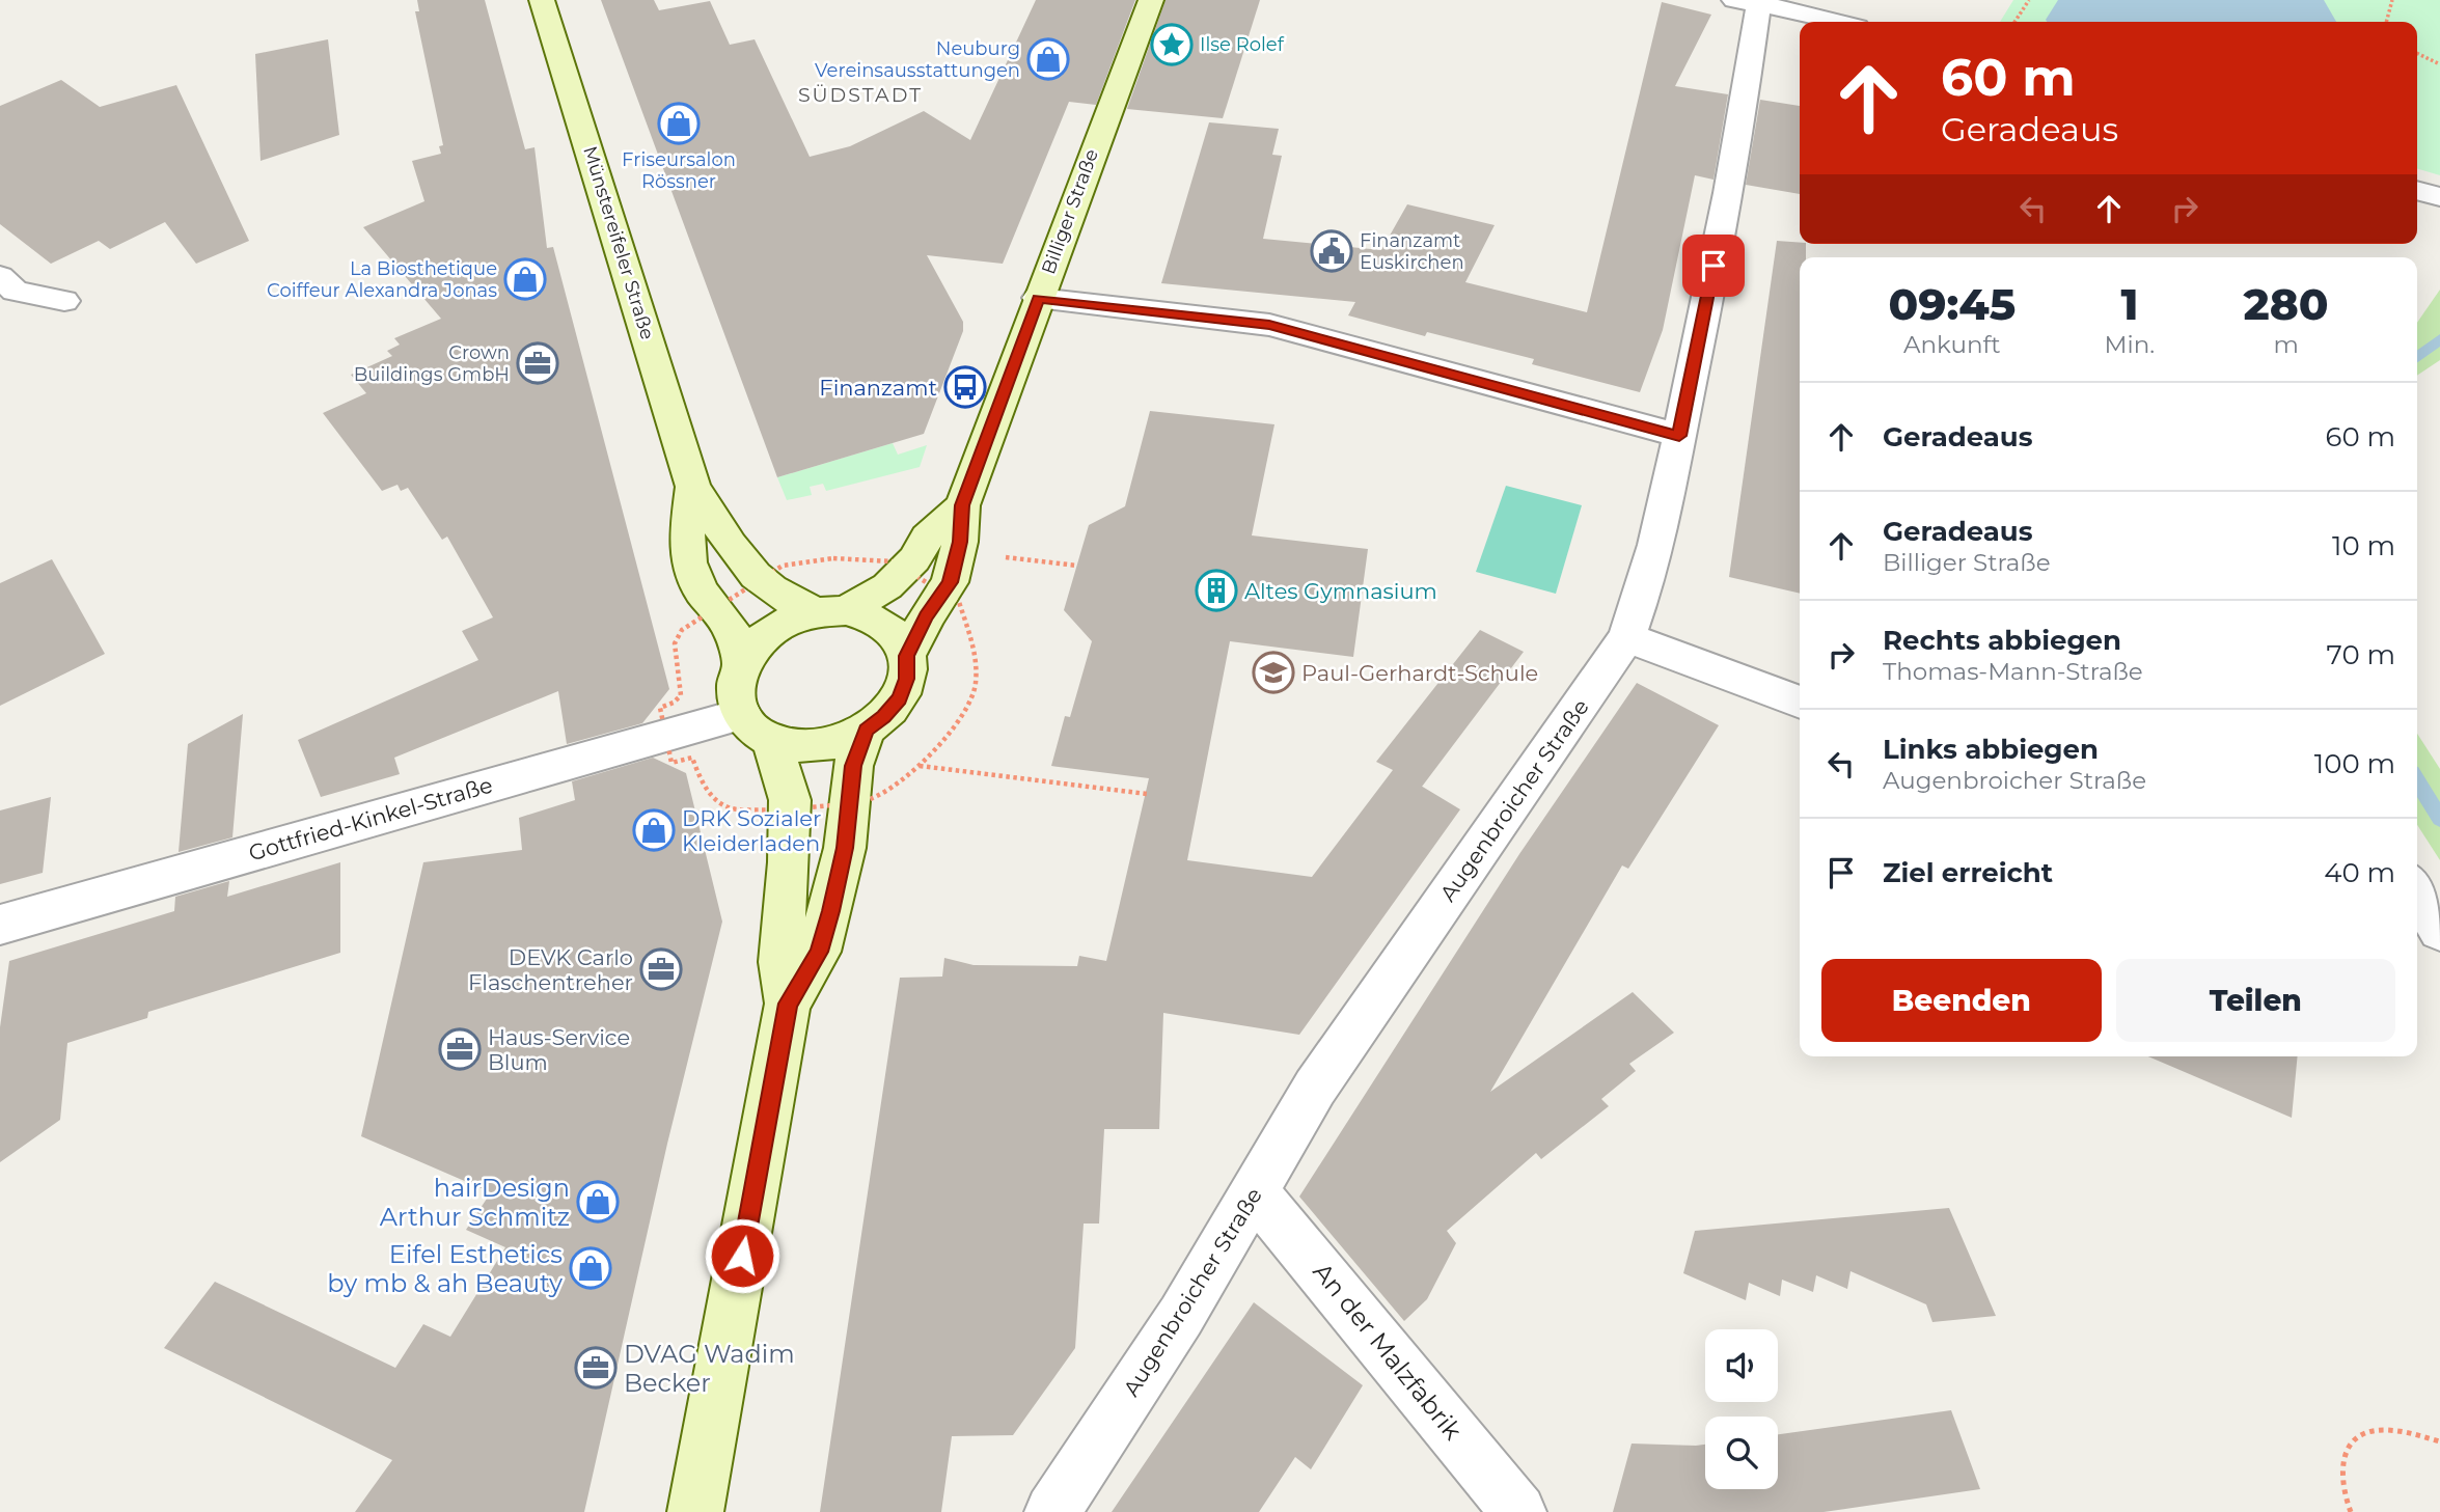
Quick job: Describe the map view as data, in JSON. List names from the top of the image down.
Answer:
{
  "streets": {
    "street": [
      "Billiger Straße",
      "Münstereifeler Straße",
      "Augenbroicher Straße",
      "Gottfried-Kinkel-Straße",
      "An der Malzfabrik"
    ]
  },
  "crossings": [
    ["Billiger Straße", "Münstereifeler Straße"],
    ["Billiger Straße", "Gottfried-Kinkel-Straße"],
    ["Münstereifeler Straße", "Gottfried-Kinkel-Straße"],
    ["Augenbroicher Straße", "An der Malzfabrik"]
  ],
  "districts": ["SÜDSTADT"],
  "places": {
    "place": ["Ilse Rolef"],
    "shop": [
      "Neuburg Vereinsausstattungen",
      "Friseursalon Rössner",
      "La Biosthetique Coiffeur Alexandra Jonas",
      "DRK Sozialer Kleiderladen",
      "hairDesign Arthur Schmitz",
      "Eifel Esthetics by mb & ah Beauty"
    ],
    "public building": ["Finanzamt Euskirchen"],
    "office": [
      "Crown Buildings GmbH",
      "DEVK Carlo Flaschentreher",
      "Haus-Service Blum",
      "DVAG Wadim Becker"
    ],
    "bus stop": ["Finanzamt"],
    "building": ["Altes Gymnasium"],
    "school or university": ["Paul-Gerhardt-Schule"]
  },
  "page": {
    "turn": ["60 m", "Geradeaus"],
    "eta": [
      "09:45",
      "Ankunft",
      "1",
      "Min.",
      "280",
      "m"
    ],
    "list": [
      {
        "name": "Geradeaus",
        "value": "60 m"
      },
      {
        "name": "Geradeaus",
        "note": "Billiger Straße",
        "value": "10 m"
      },
      {
        "name": "Rechts abbiegen",
        "note": "Thomas-Mann-Straße",
        "value": "70 m"
      },
      {
        "name": "Links abbiegen",
        "note": "Augenbroicher Straße",
        "value": "100 m"
      },
      {
        "name": "Ziel erreicht",
        "value": "40 m"
      }
    ],
    "buttons": ["Beenden", "Teilen"]
  }
}
